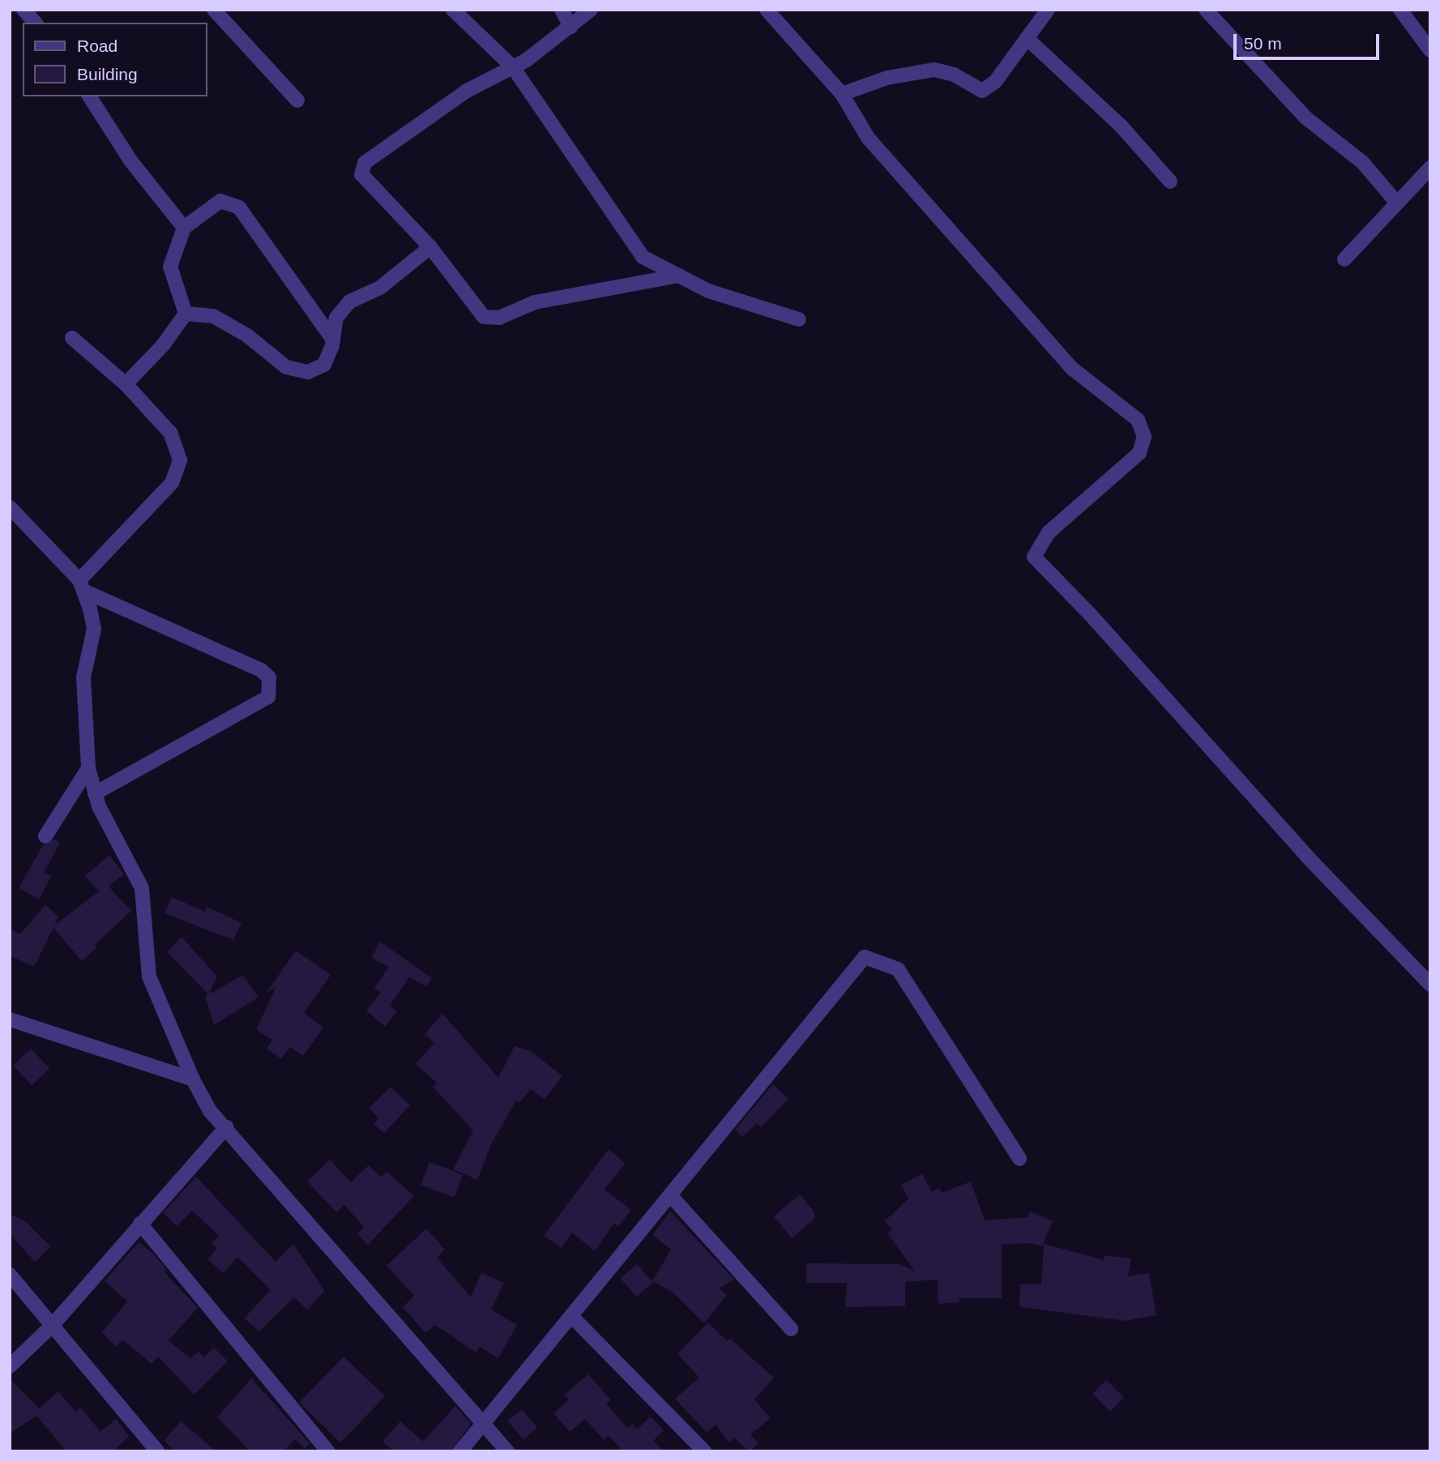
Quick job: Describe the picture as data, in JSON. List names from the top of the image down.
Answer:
{
  "legend": ["Road", "Building"],
  "scale_bar": "50 m"
}
